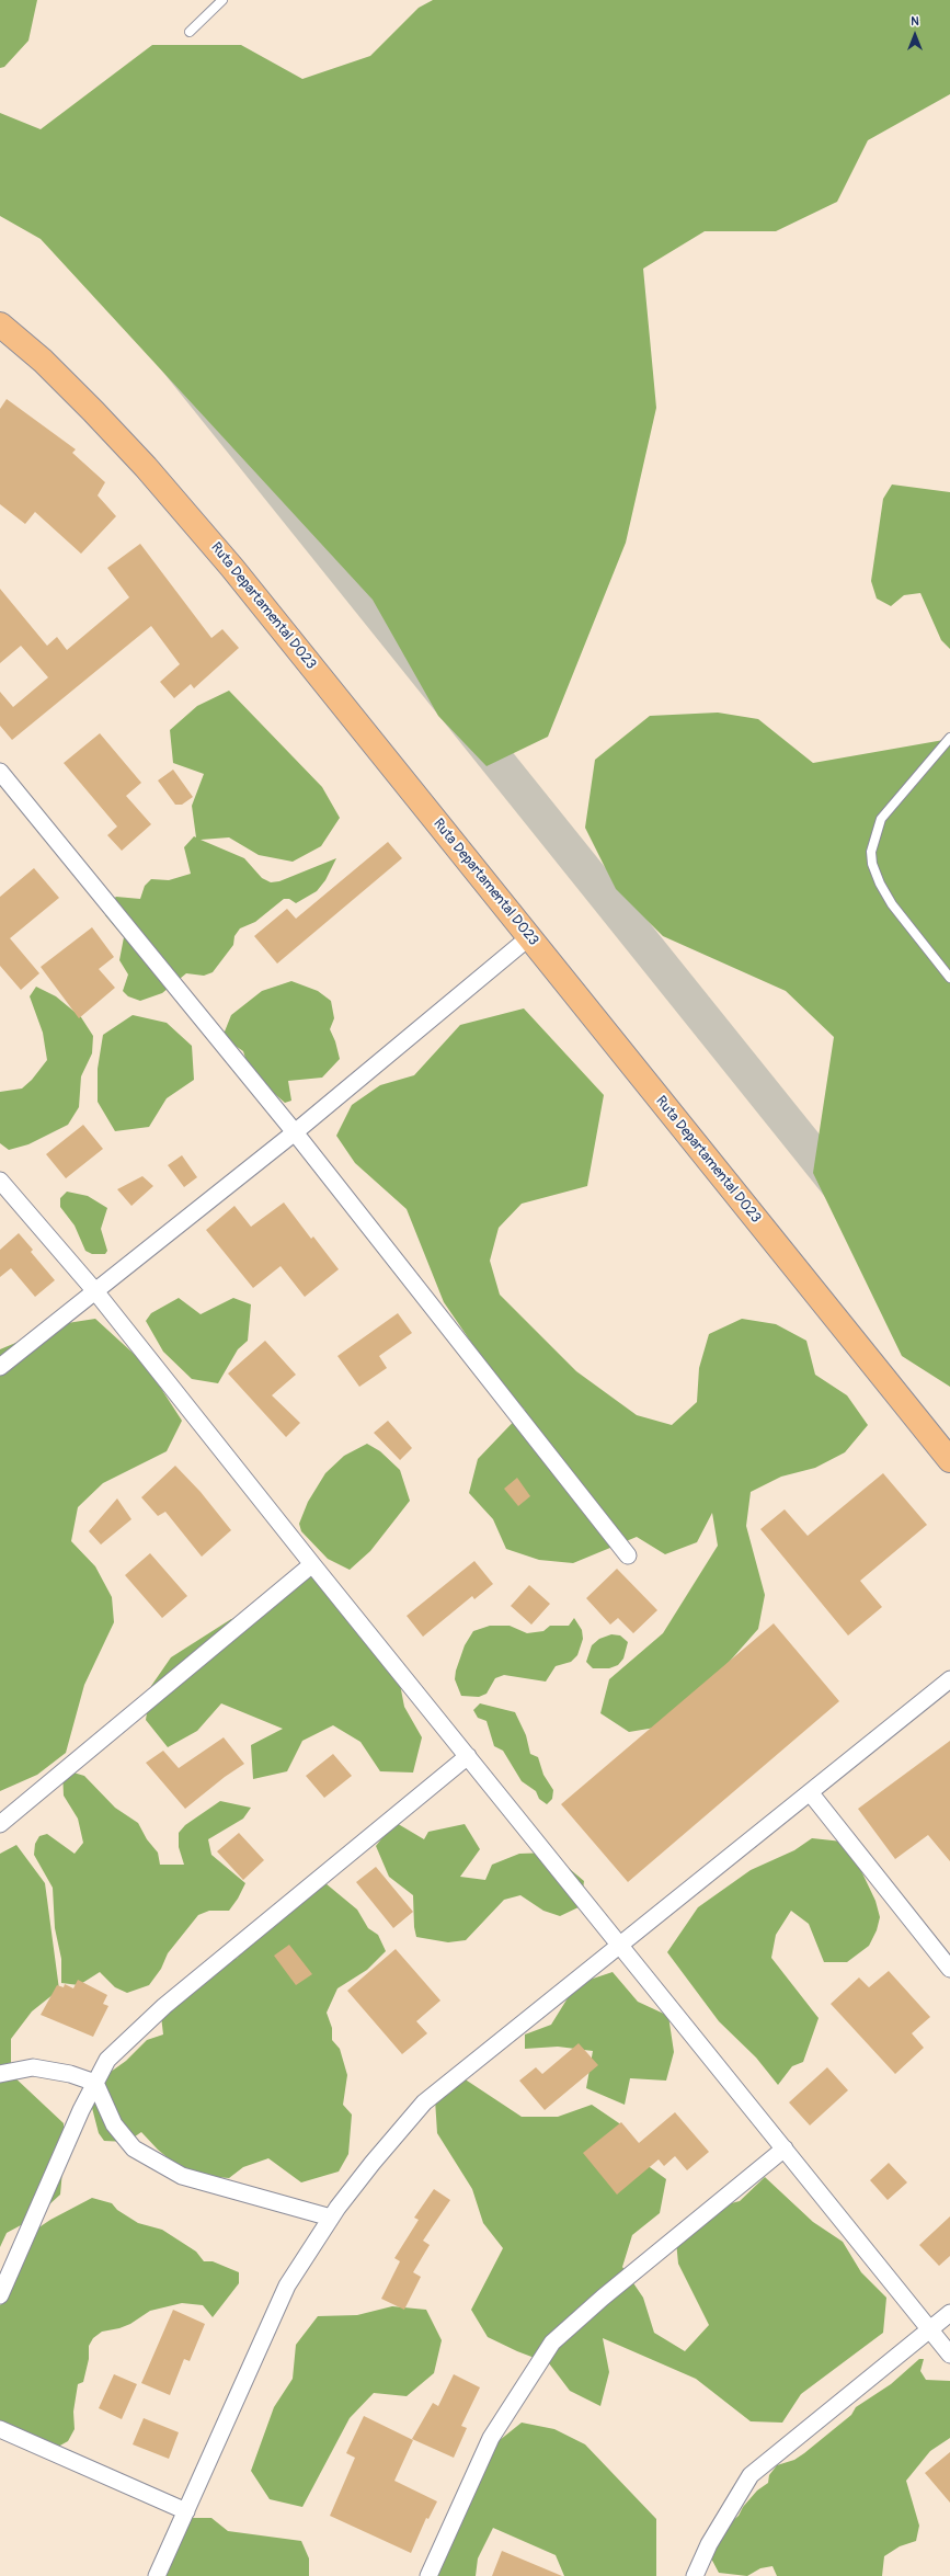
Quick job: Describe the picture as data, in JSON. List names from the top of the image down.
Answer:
{
  "streets": {
    "main road": ["Ruta Departamental D023"]
  },
  "north": "top"
}
